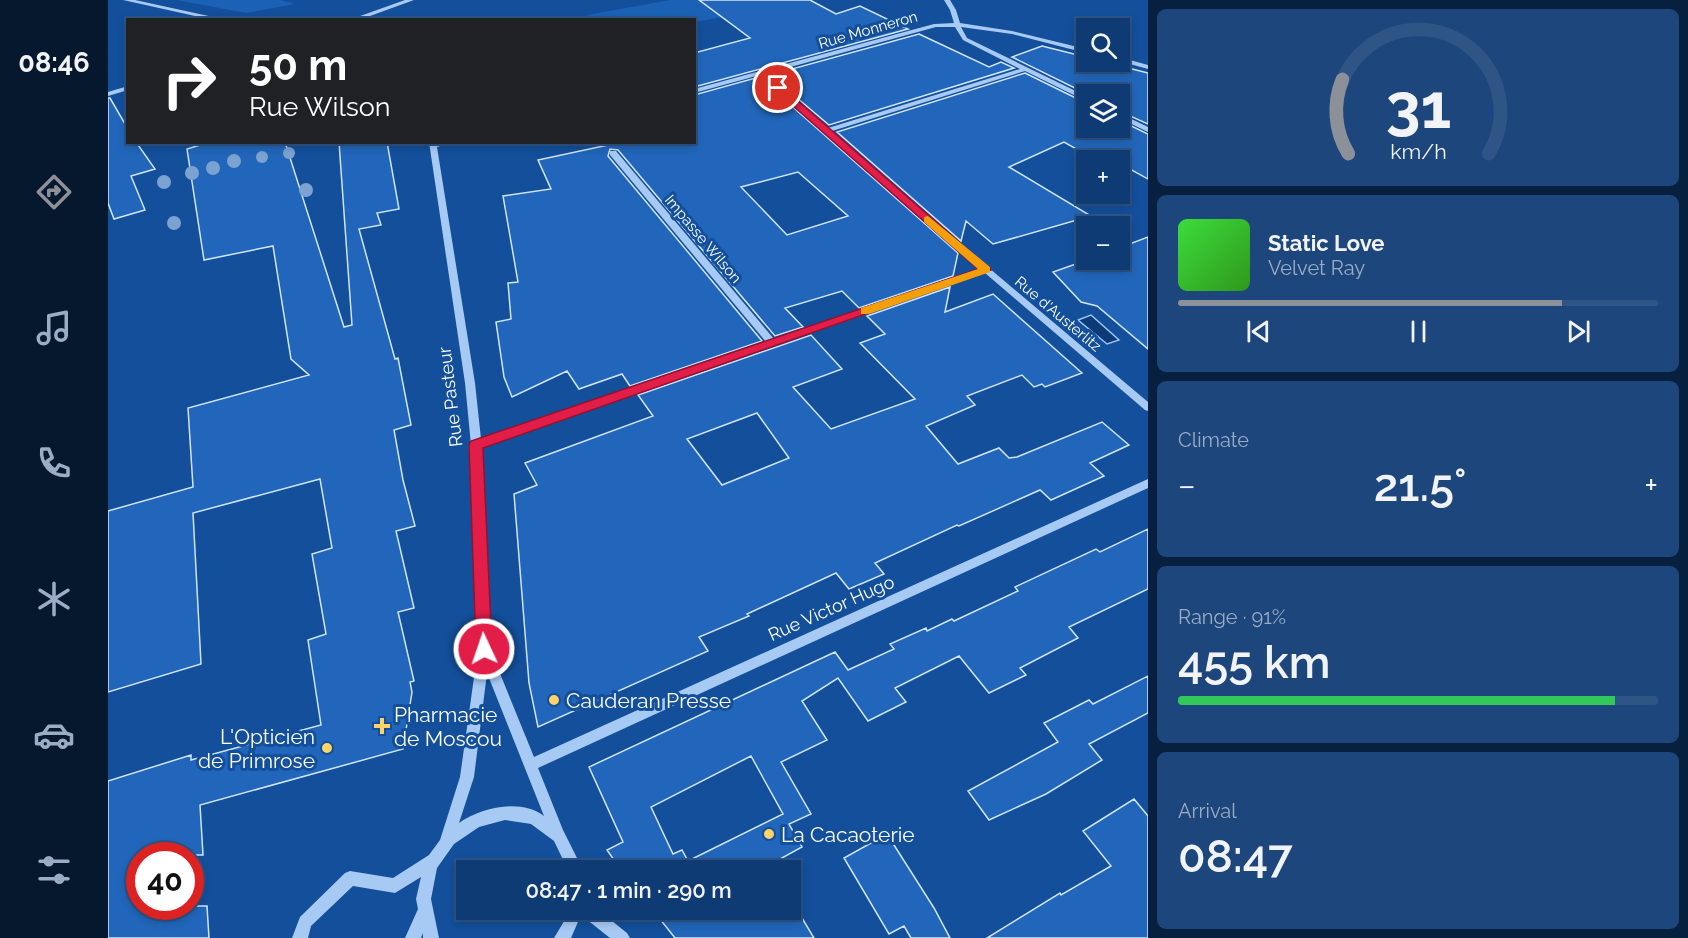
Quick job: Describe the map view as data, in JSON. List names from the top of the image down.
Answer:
{
  "streets": {
    "street": [
      "Rue Monneron",
      "Impasse Wilson",
      "Rue d'Austerlitz",
      "Rue Pasteur",
      "Rue Victor Hugo"
    ]
  },
  "crossings": [
    ["Rue Monneron", "Rue d'Austerlitz"],
    ["Rue Pasteur", "Rue Victor Hugo"]
  ],
  "places": {
    "other": ["Cauderan Presse", "L'Opticien de Primrose", "La Cacaoterie"],
    "health": ["Pharmacie de Moscou"]
  },
  "page": {
    "tabs": "08:46",
    "map_buttons": ["+", "−"],
    "turn": ["50 m", "Rue Wilson"],
    "song": ["Static Love", "Velvet Ray"],
    "tile": [
      "Climate",
      ["Range · 91%", "455 km"],
      ["Arrival", "08:47"]
    ],
    "heat": ["−", "21.5°", "+"],
    "limit": "40",
    "trip": "08:47 · 1 min · 290 m",
    "gauge": ["31", "km/h"]
  }
}
